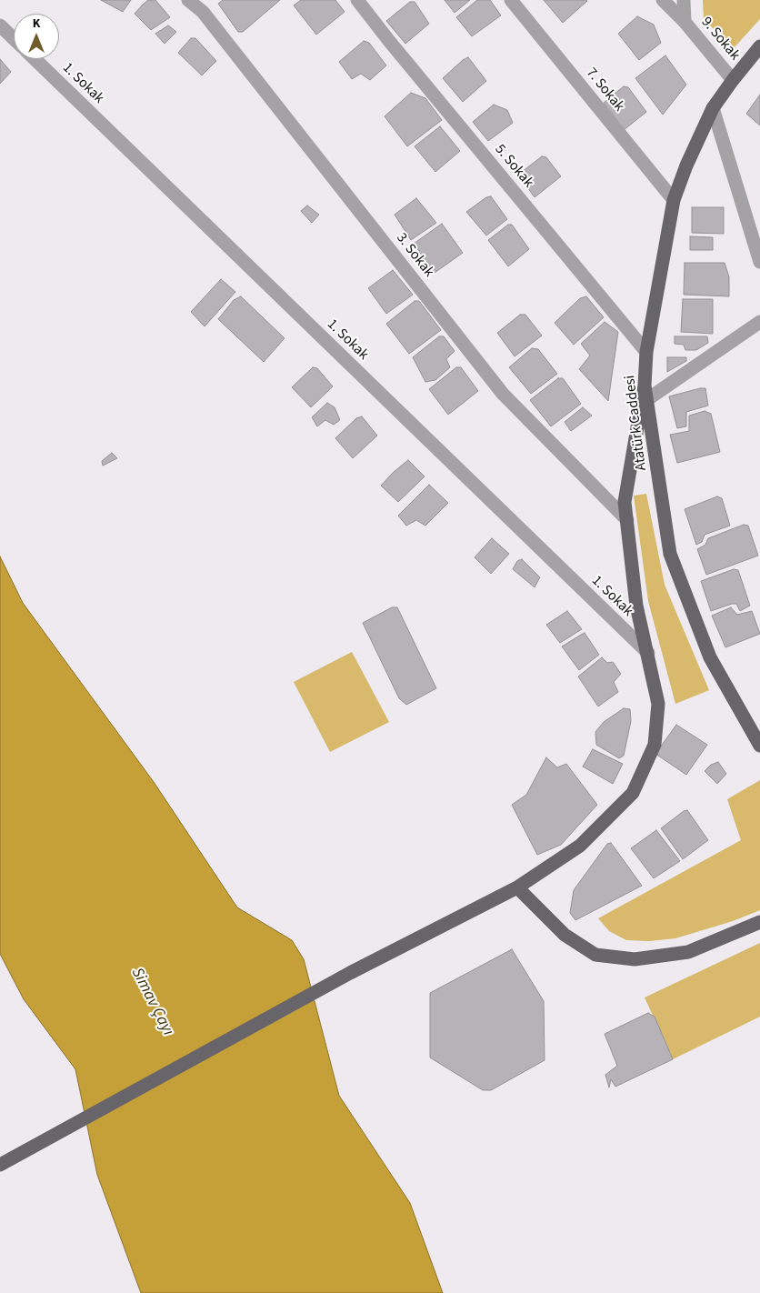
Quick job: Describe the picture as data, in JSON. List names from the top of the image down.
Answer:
{
  "streets": {
    "main road": ["Atatürk Caddesi"],
    "street": [
      "9. Sokak",
      "1. Sokak",
      "7. Sokak",
      "5. Sokak",
      "3. Sokak"
    ]
  },
  "crossings": [
    ["9. Sokak", "Atatürk Caddesi"],
    ["7. Sokak", "Atatürk Caddesi"],
    ["5. Sokak", "Atatürk Caddesi"]
  ],
  "water": ["Simav Çayı"],
  "north": "top"
}
